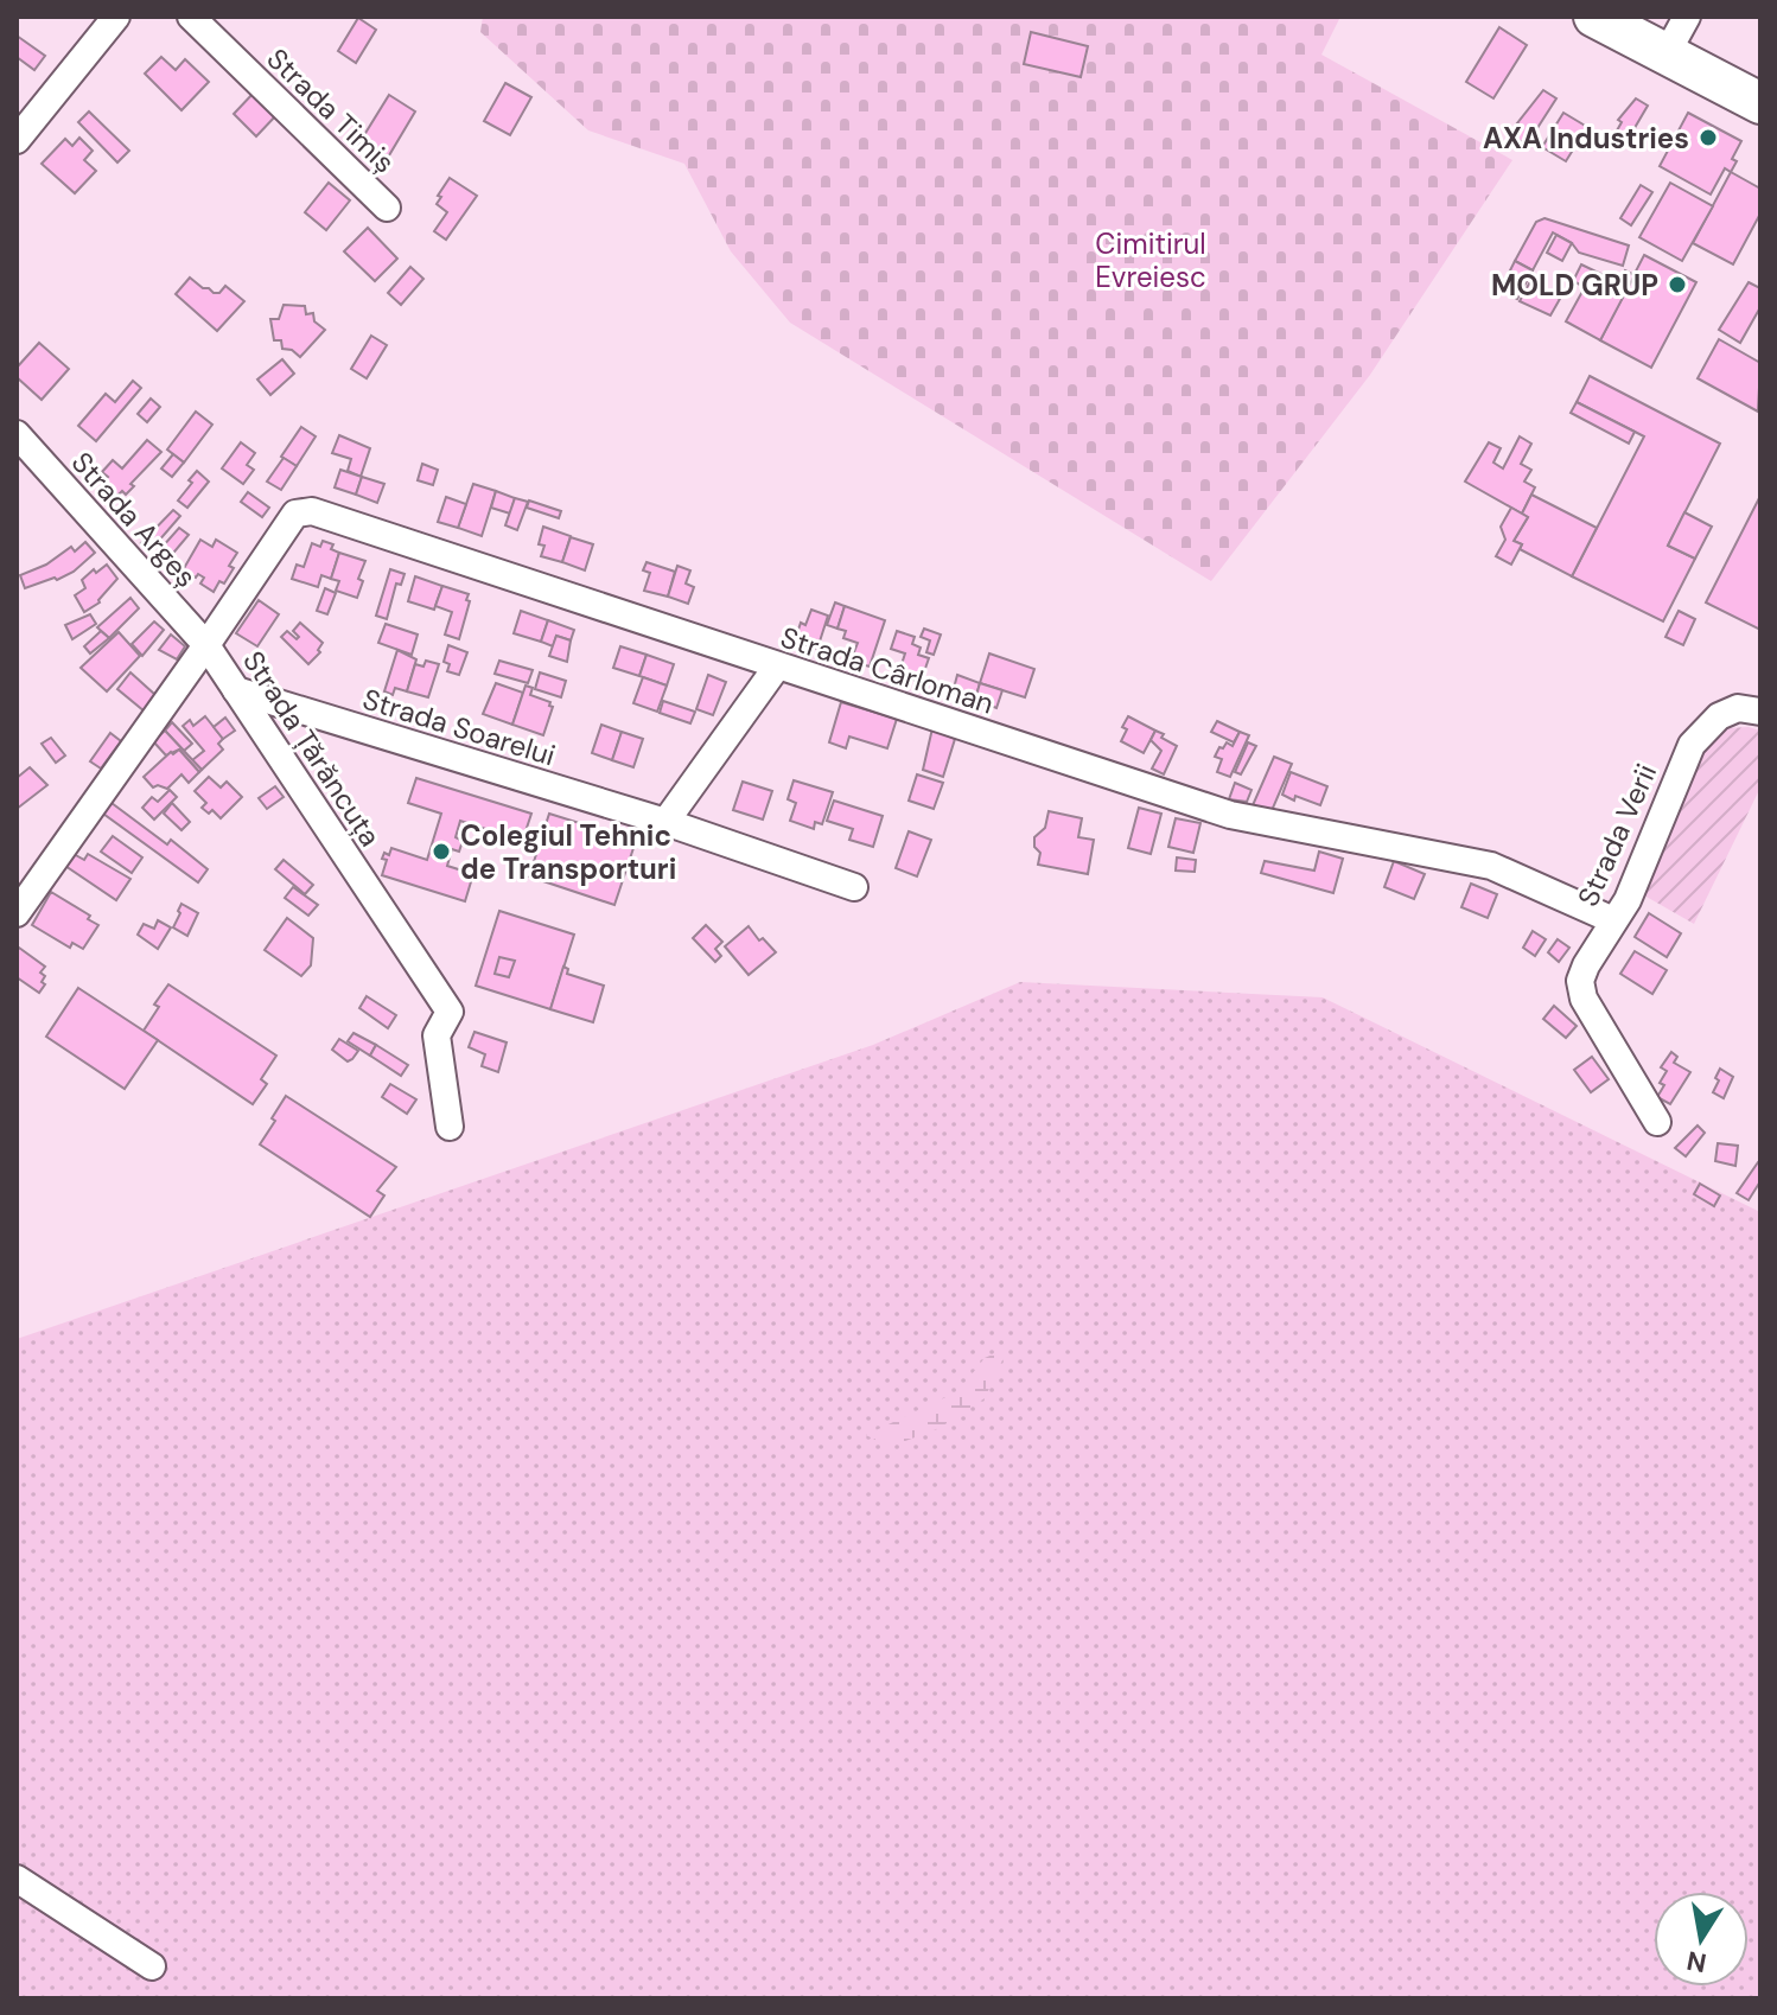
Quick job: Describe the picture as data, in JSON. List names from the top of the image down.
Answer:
{
  "streets": {
    "street": [
      "Strada Timiș",
      "Strada Argeș",
      "Strada Cârloman",
      "Strada Soarelui",
      "Strada Țărăncuța",
      "Strada Verii"
    ]
  },
  "crossings": [
    ["Strada Argeș", "Strada Cârloman"],
    ["Strada Argeș", "Strada Țărăncuța"],
    ["Strada Cârloman", "Strada Țărăncuța"],
    ["Strada Cârloman", "Strada Verii"],
    ["Strada Soarelui", "Strada Țărăncuța"]
  ],
  "parks": ["Cimitirul Evreiesc"],
  "places": ["AXA Industries", "MOLD GRUP", "Colegiul Tehnic de Transporturi"],
  "north": "bottom"
}
